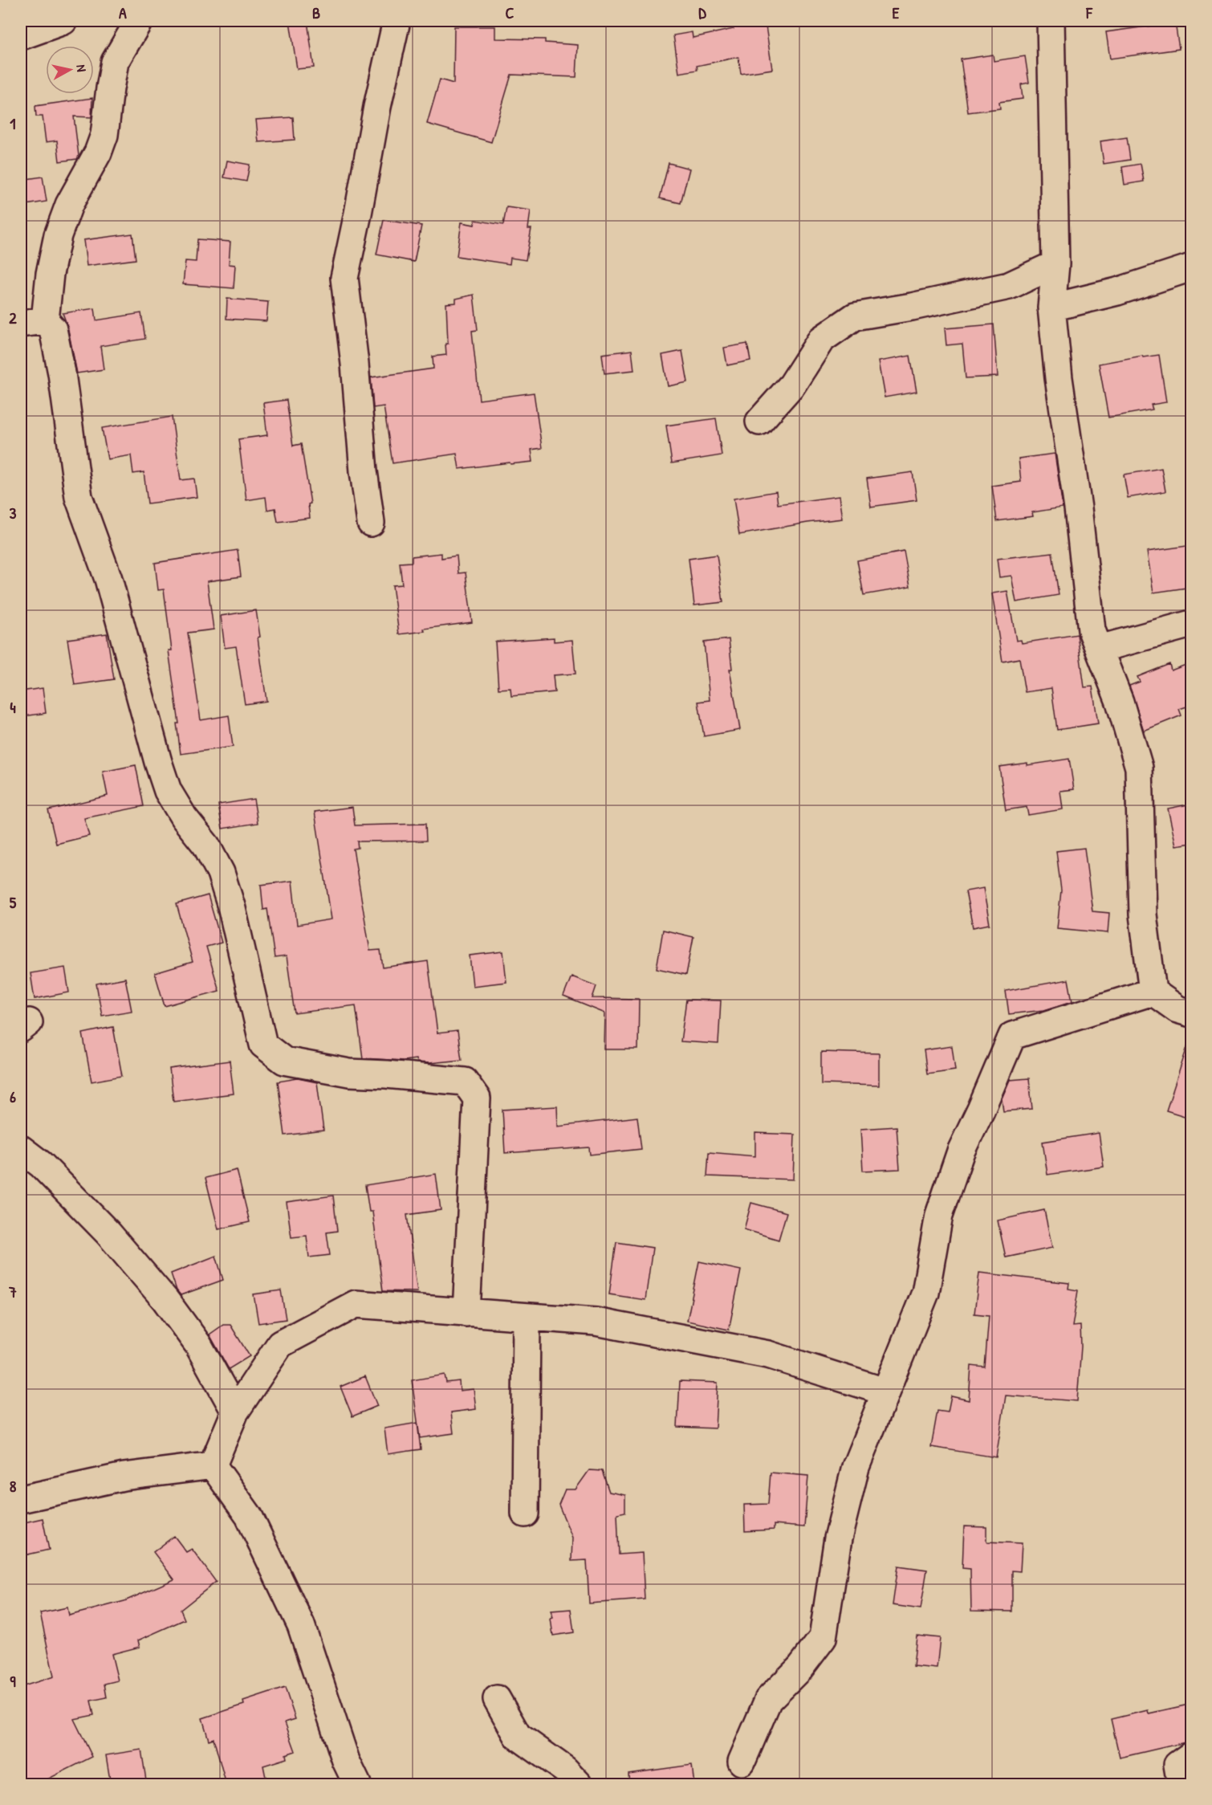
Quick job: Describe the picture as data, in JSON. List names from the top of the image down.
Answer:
{
  "north": "right",
  "grid": {
    "columns": [
      "A",
      "B",
      "C",
      "D",
      "E",
      "F"
    ],
    "rows": [
      "1",
      "2",
      "3",
      "4",
      "5",
      "6",
      "7",
      "8",
      "9"
    ]
  }
}
